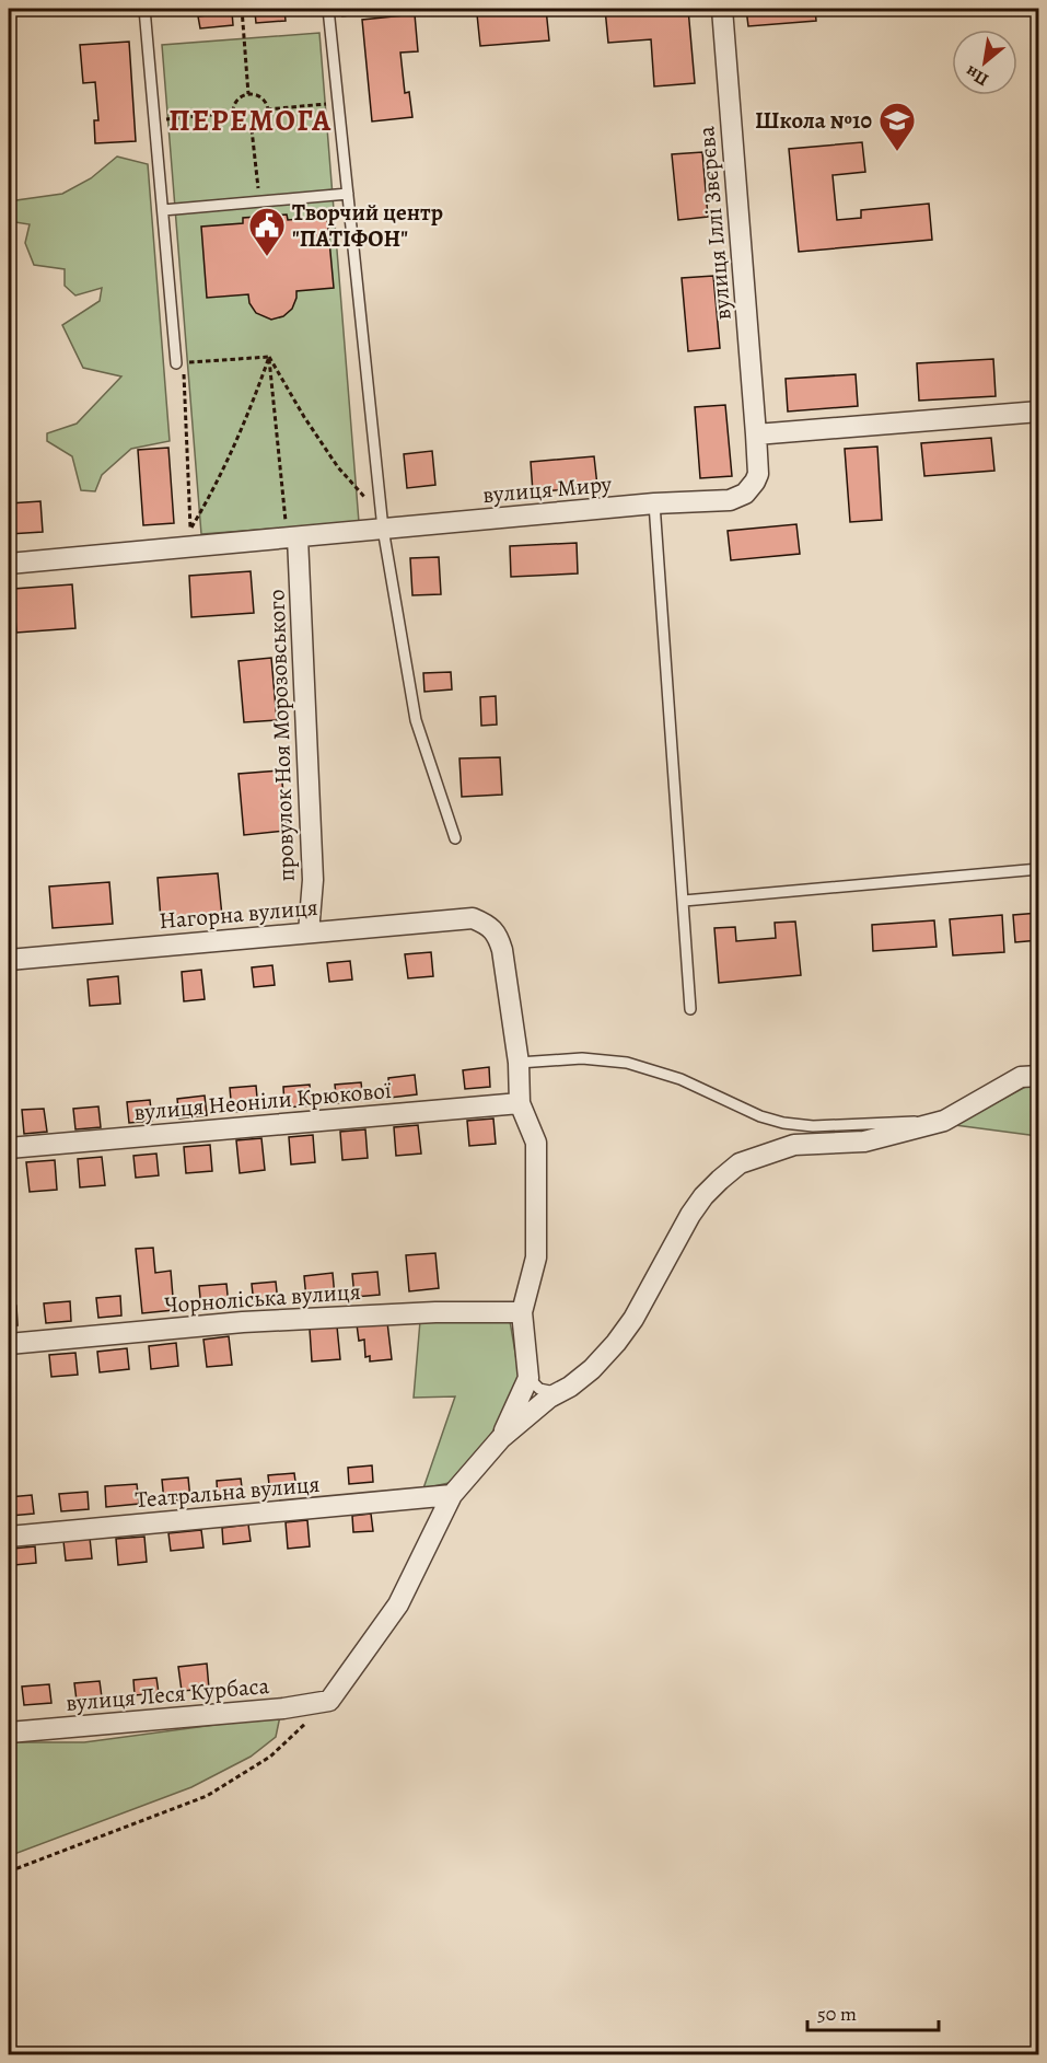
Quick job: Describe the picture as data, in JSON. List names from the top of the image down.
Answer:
{
  "streets": {
    "street": [
      "вулиця Іллі Звєрєва",
      "вулиця Миру",
      "провулок Ноя Морозовського",
      "Нагорна вулиця",
      "вулиця Неоніли Крюкової",
      "Чорноліська вулиця",
      "Театральна вулиця",
      "вулиця Леся Курбаса"
    ]
  },
  "crossings": [
    ["вулиця Іллі Звєрєва", "вулиця Миру"],
    ["вулиця Миру", "провулок Ноя Морозовського"],
    ["провулок Ноя Морозовського", "Нагорна вулиця"]
  ],
  "districts": ["ПЕРЕМОГА"],
  "places": {
    "school or university": ["Школа №10"],
    "public building": ["Творчий центр \"ПАТІФОН\""]
  },
  "scale_bar": "50 m",
  "north": "bottom left"
}
